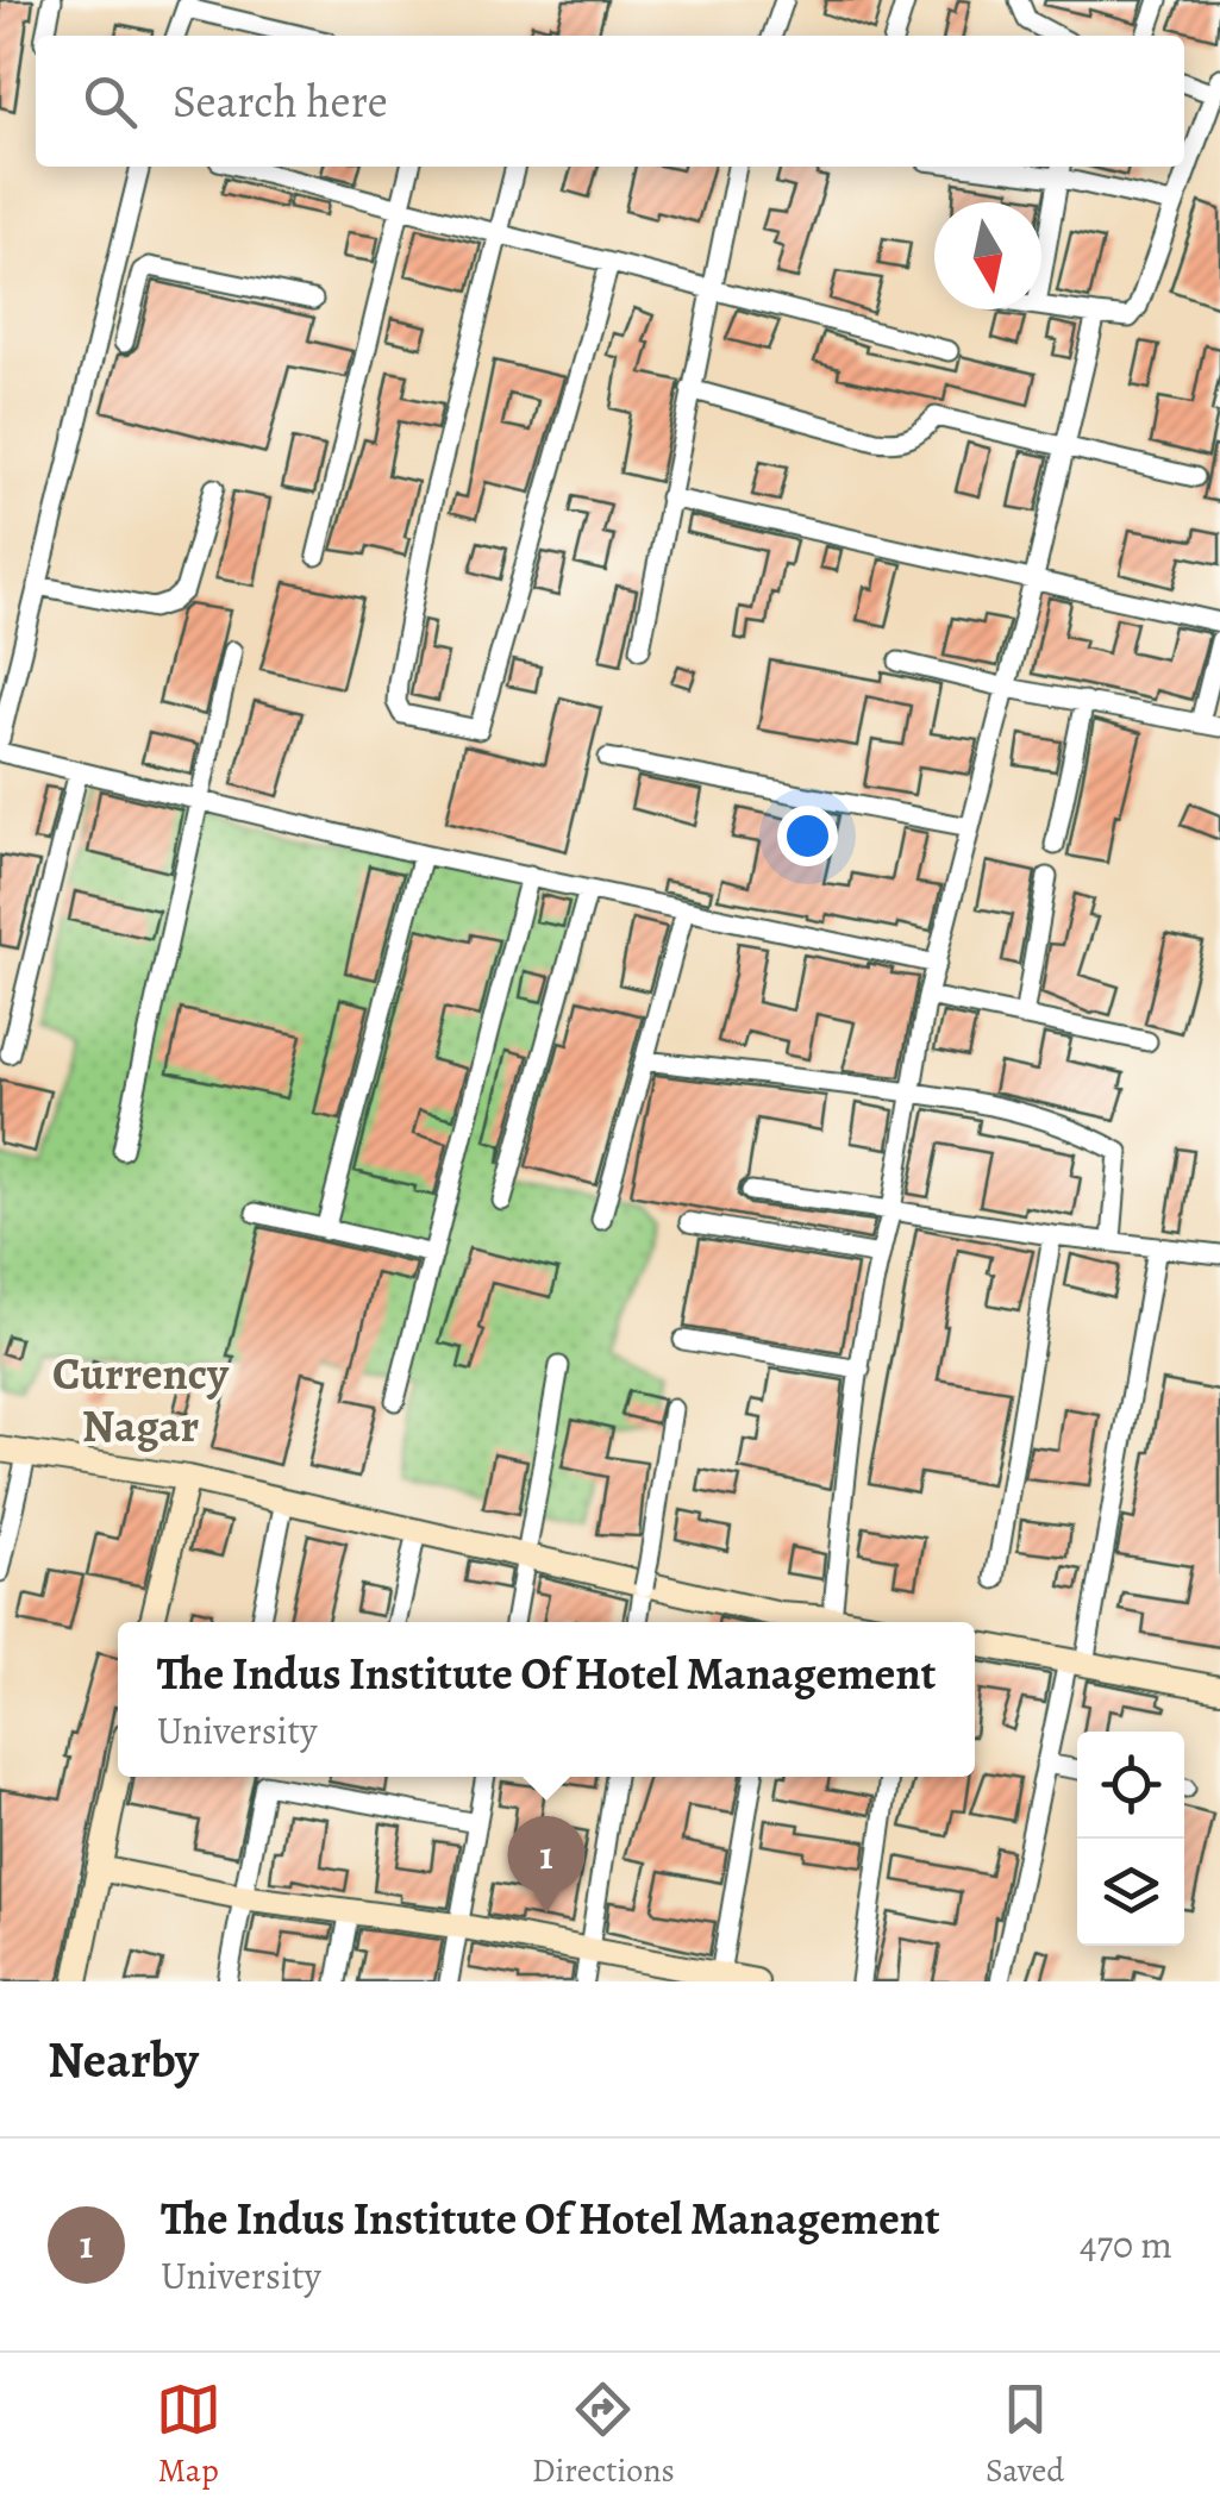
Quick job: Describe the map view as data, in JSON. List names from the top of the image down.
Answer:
{
  "districts": ["Currency Nagar"],
  "north": "bottom",
  "page": {
    "search": "Search here",
    "popup": ["The Indus Institute Of Hotel Management", "University"],
    "pins": "1",
    "heading": "Nearby",
    "list": [
      {
        "mark": "1",
        "name": "The Indus Institute Of Hotel Management",
        "note": "University",
        "value": "470 m"
      }
    ],
    "nav": ["Map", "Directions", "Saved"]
  }
}
